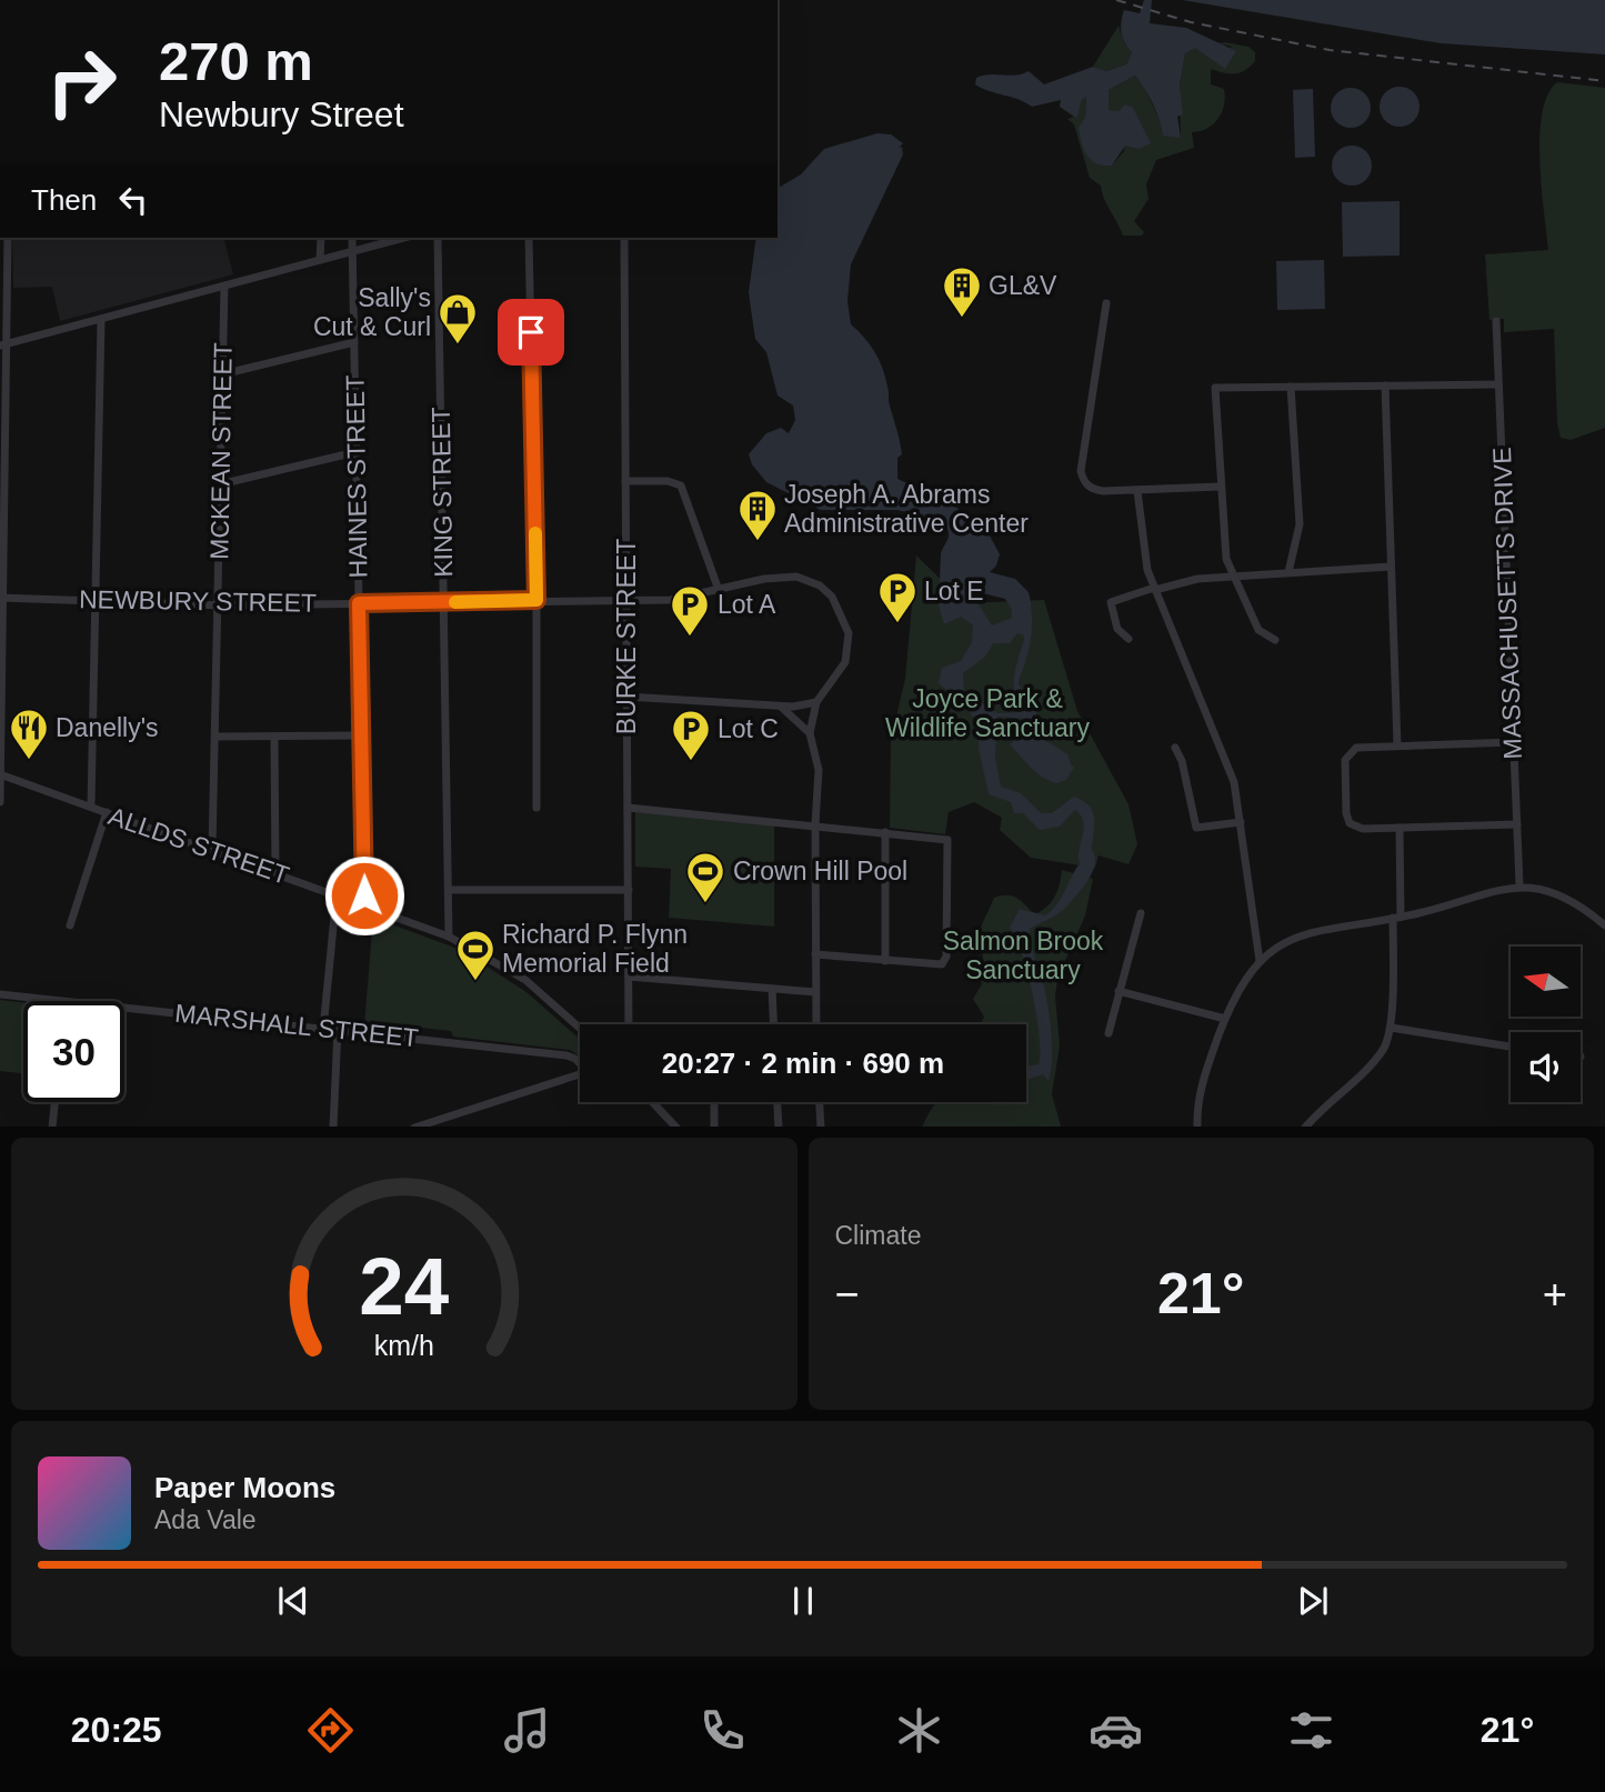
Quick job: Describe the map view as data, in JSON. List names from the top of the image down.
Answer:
{
  "streets": {
    "street": [
      "MCKEAN STREET",
      "HAINES STREET",
      "KING STREET",
      "NEWBURY STREET",
      "MASSACHUSETTS DRIVE",
      "BURKE STREET",
      "ALLDS STREET",
      "MARSHALL STREET"
    ]
  },
  "crossings": [
    ["MCKEAN STREET", "NEWBURY STREET"],
    ["MCKEAN STREET", "ALLDS STREET"],
    ["HAINES STREET", "NEWBURY STREET"],
    ["HAINES STREET", "ALLDS STREET"],
    ["KING STREET", "NEWBURY STREET"],
    ["KING STREET", "ALLDS STREET"],
    ["NEWBURY STREET", "BURKE STREET"]
  ],
  "parks": ["Joyce Park & Wildlife Sanctuary", "Salmon Brook Sanctuary"],
  "places": {
    "building": ["GL&V", "Joseph A. Abrams Administrative Center"],
    "shop": ["Sally's Cut & Curl"],
    "parking": ["Lot E", "Lot A", "Lot C"],
    "restaurant": ["Danelly's"],
    "sports": ["Crown Hill Pool", "Richard P. Flynn Memorial Field"]
  },
  "north": "left",
  "page": {
    "turn": ["270 m", "Newbury Street"],
    "then": "Then",
    "limit": "30",
    "trip": "20:27 · 2 min · 690 m",
    "tile": "Climate",
    "heat": ["−", "21°", "+"],
    "song": ["Paper Moons", "Ada Vale"],
    "tabs": ["20:25", "21°"],
    "gauge": ["24", "km/h"]
  }
}
